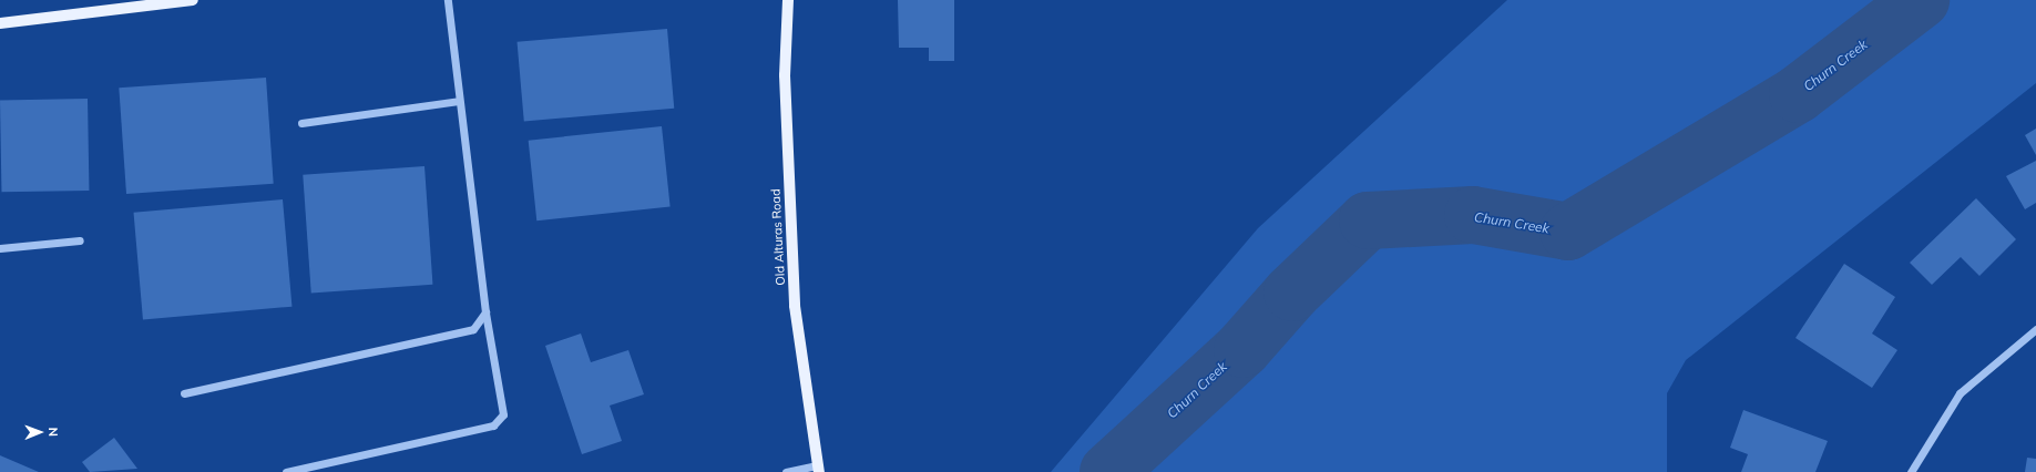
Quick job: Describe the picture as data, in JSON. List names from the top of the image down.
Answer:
{
  "streets": {
    "main road": ["Old Alturas Road"]
  },
  "water": ["Churn Creek"],
  "north": "right"
}
